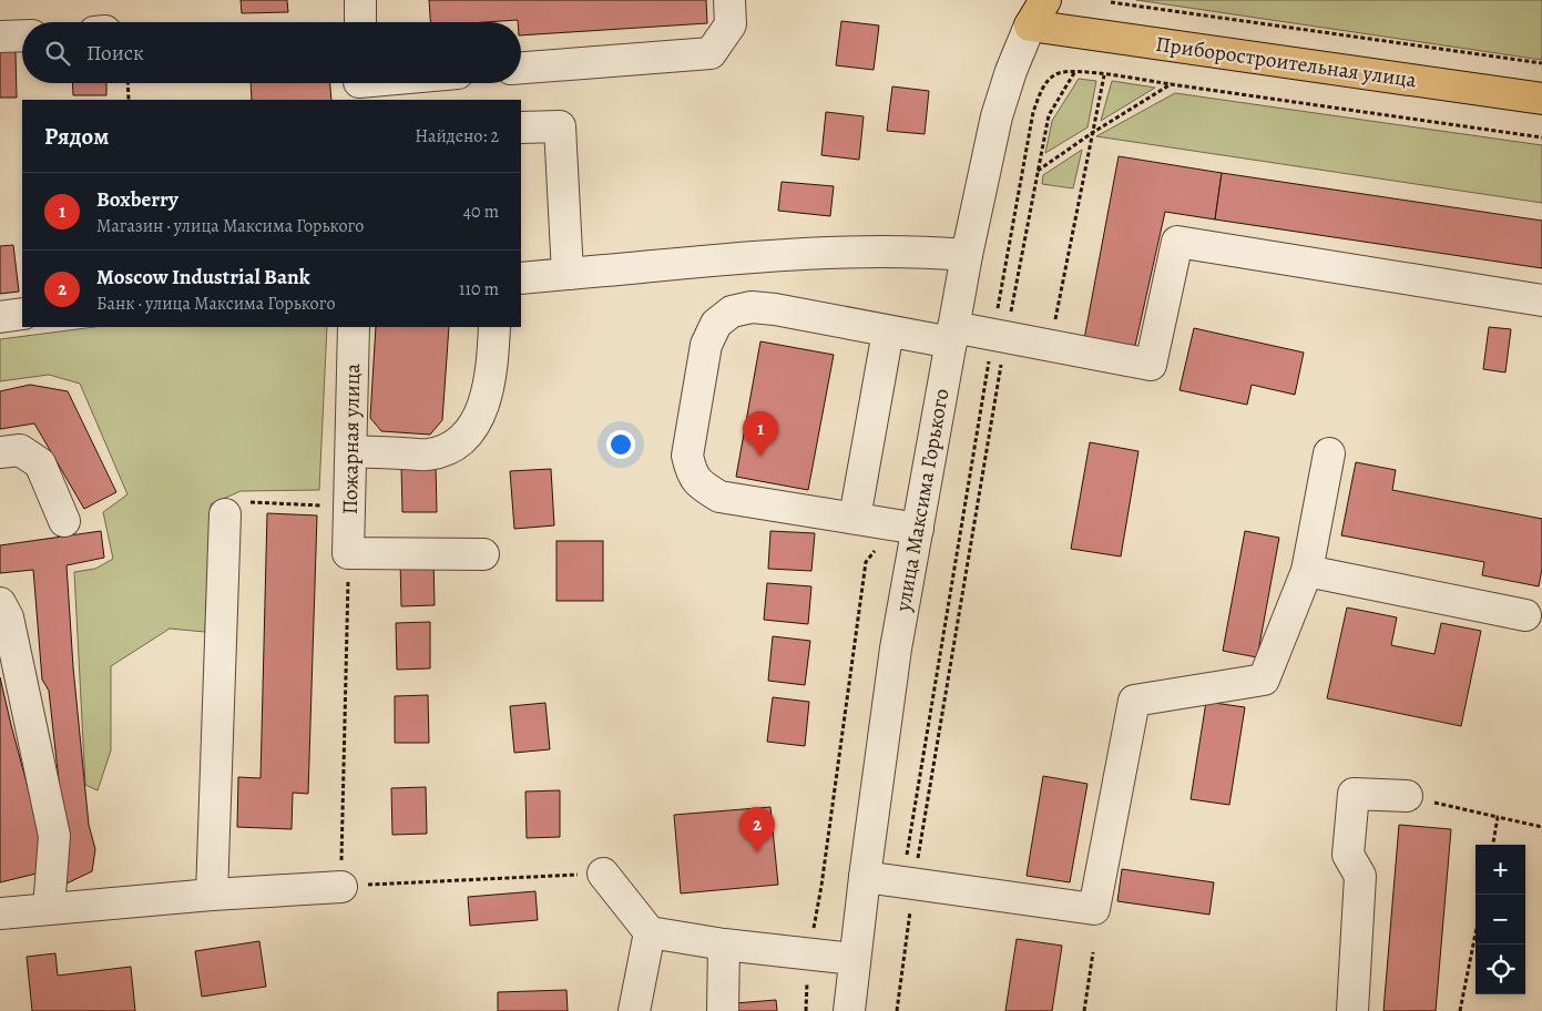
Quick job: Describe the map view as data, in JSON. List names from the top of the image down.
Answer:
{
  "streets": {
    "main road": ["Приборостроительная улица", "улица Максима Горького"],
    "street": ["Пожарная улица"]
  },
  "crossings": [
    ["Приборостроительная улица", "улица Максима Горького"]
  ],
  "page": {
    "search": "Поиск",
    "heading": ["Рядом", "Найдено: 2"],
    "list": [
      {
        "mark": "1",
        "name": "Boxberry",
        "note": "Магазин · улица Максима Горького",
        "value": "40 m"
      },
      {
        "mark": "2",
        "name": "Moscow Industrial Bank",
        "note": "Банк · улица Максима Горького",
        "value": "110 m"
      }
    ],
    "pins": ["1", "2"],
    "map_buttons": ["+", "−"]
  }
}
